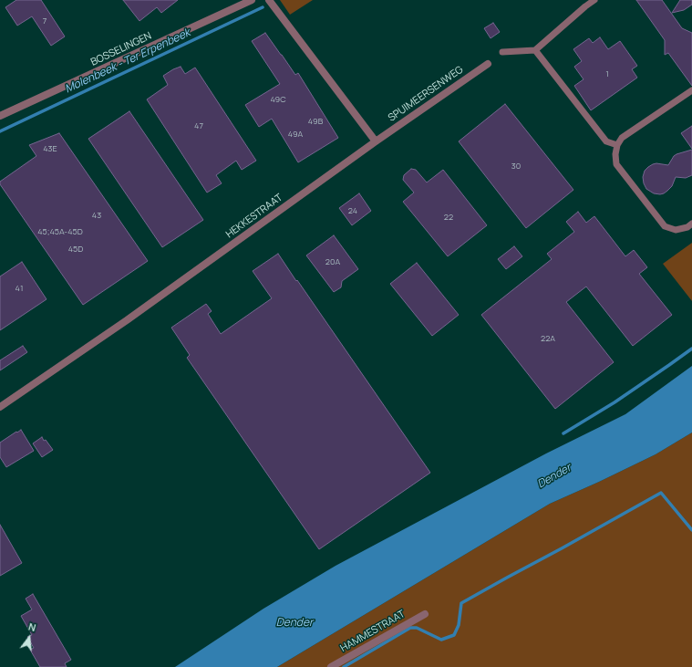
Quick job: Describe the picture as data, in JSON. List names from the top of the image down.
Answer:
{
  "streets": {
    "street": [
      "BOSSELINGEN",
      "SPUIMEERSENWEG",
      "HEKKESTRAAT",
      "HAMMESTRAAT"
    ]
  },
  "crossings": [
    ["SPUIMEERSENWEG", "HEKKESTRAAT"]
  ],
  "water": ["Molenbeek - Ter Erpenbeek", "Dender"],
  "house_numbers": [
    "7",
    "1",
    "49C",
    "49B",
    "47",
    "49A",
    "43E",
    "30",
    "24",
    "43",
    "22",
    "45;45A-45D",
    "45D",
    "20A",
    "41",
    "22A"
  ],
  "north": "top"
}
